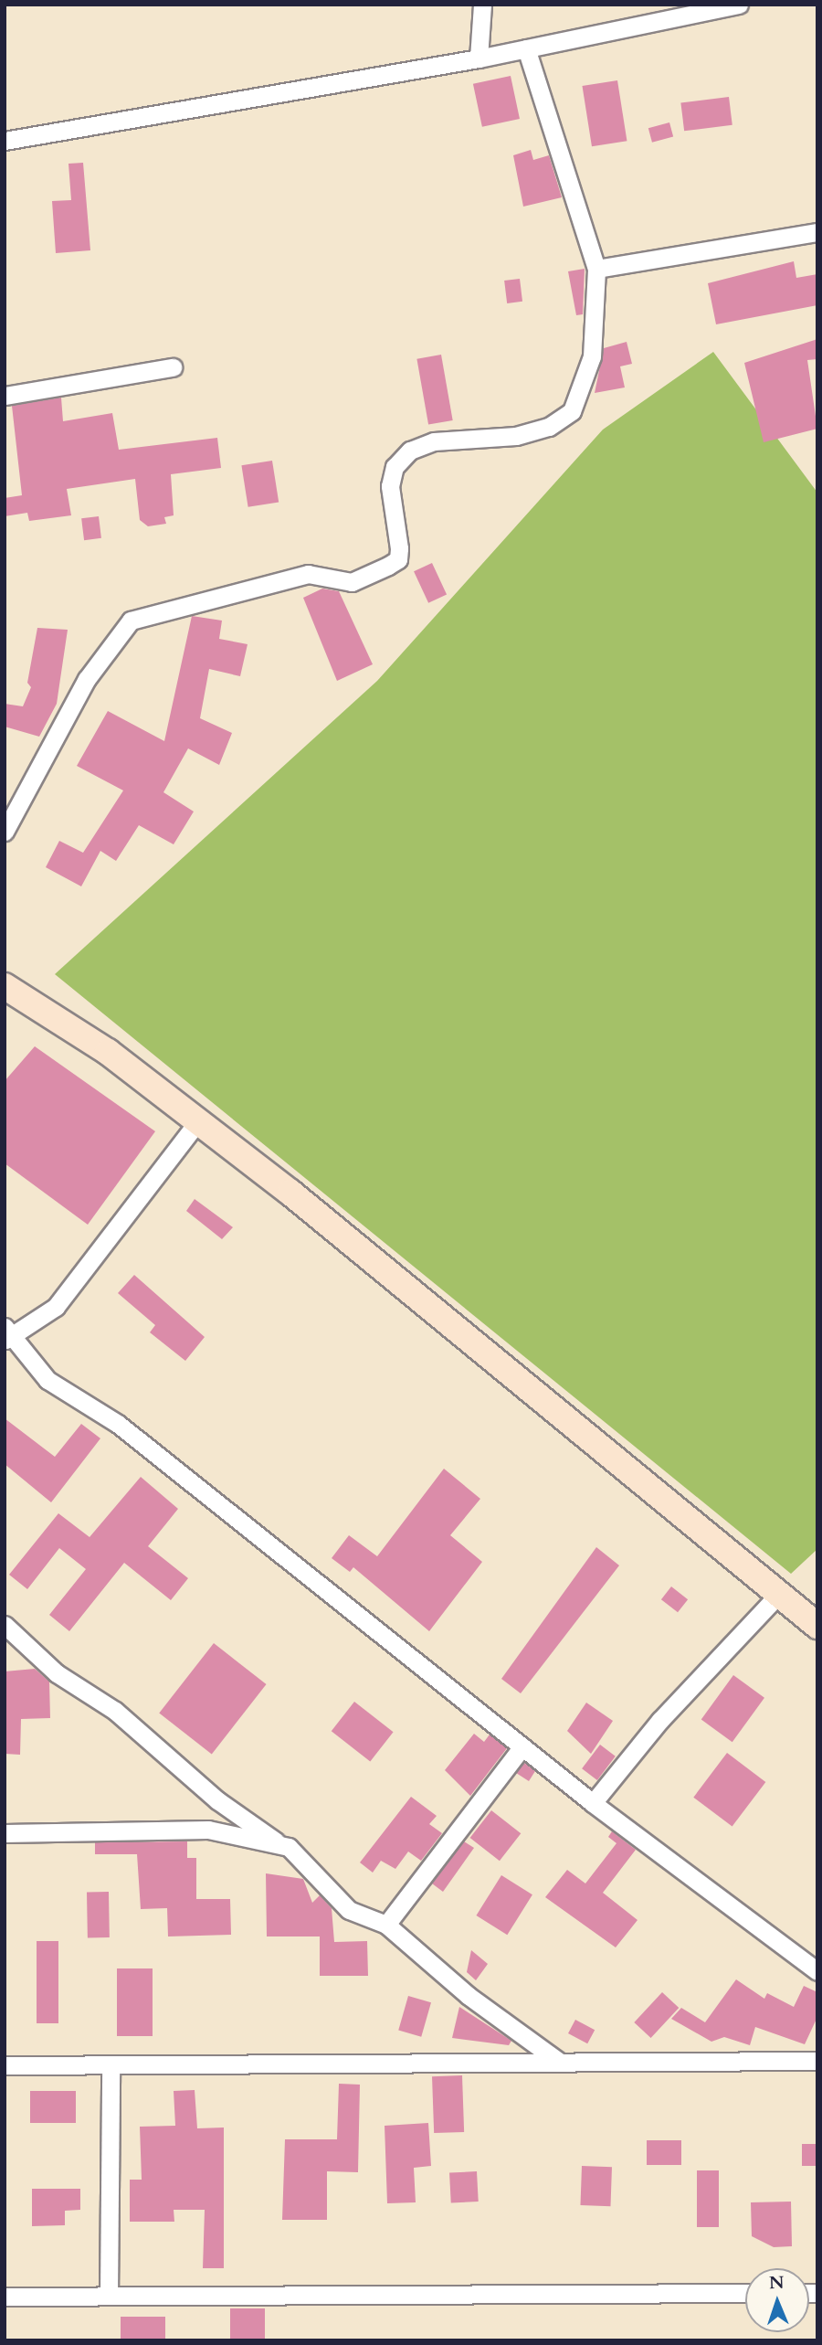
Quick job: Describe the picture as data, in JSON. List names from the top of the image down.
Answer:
{
  "north": "top"
}
